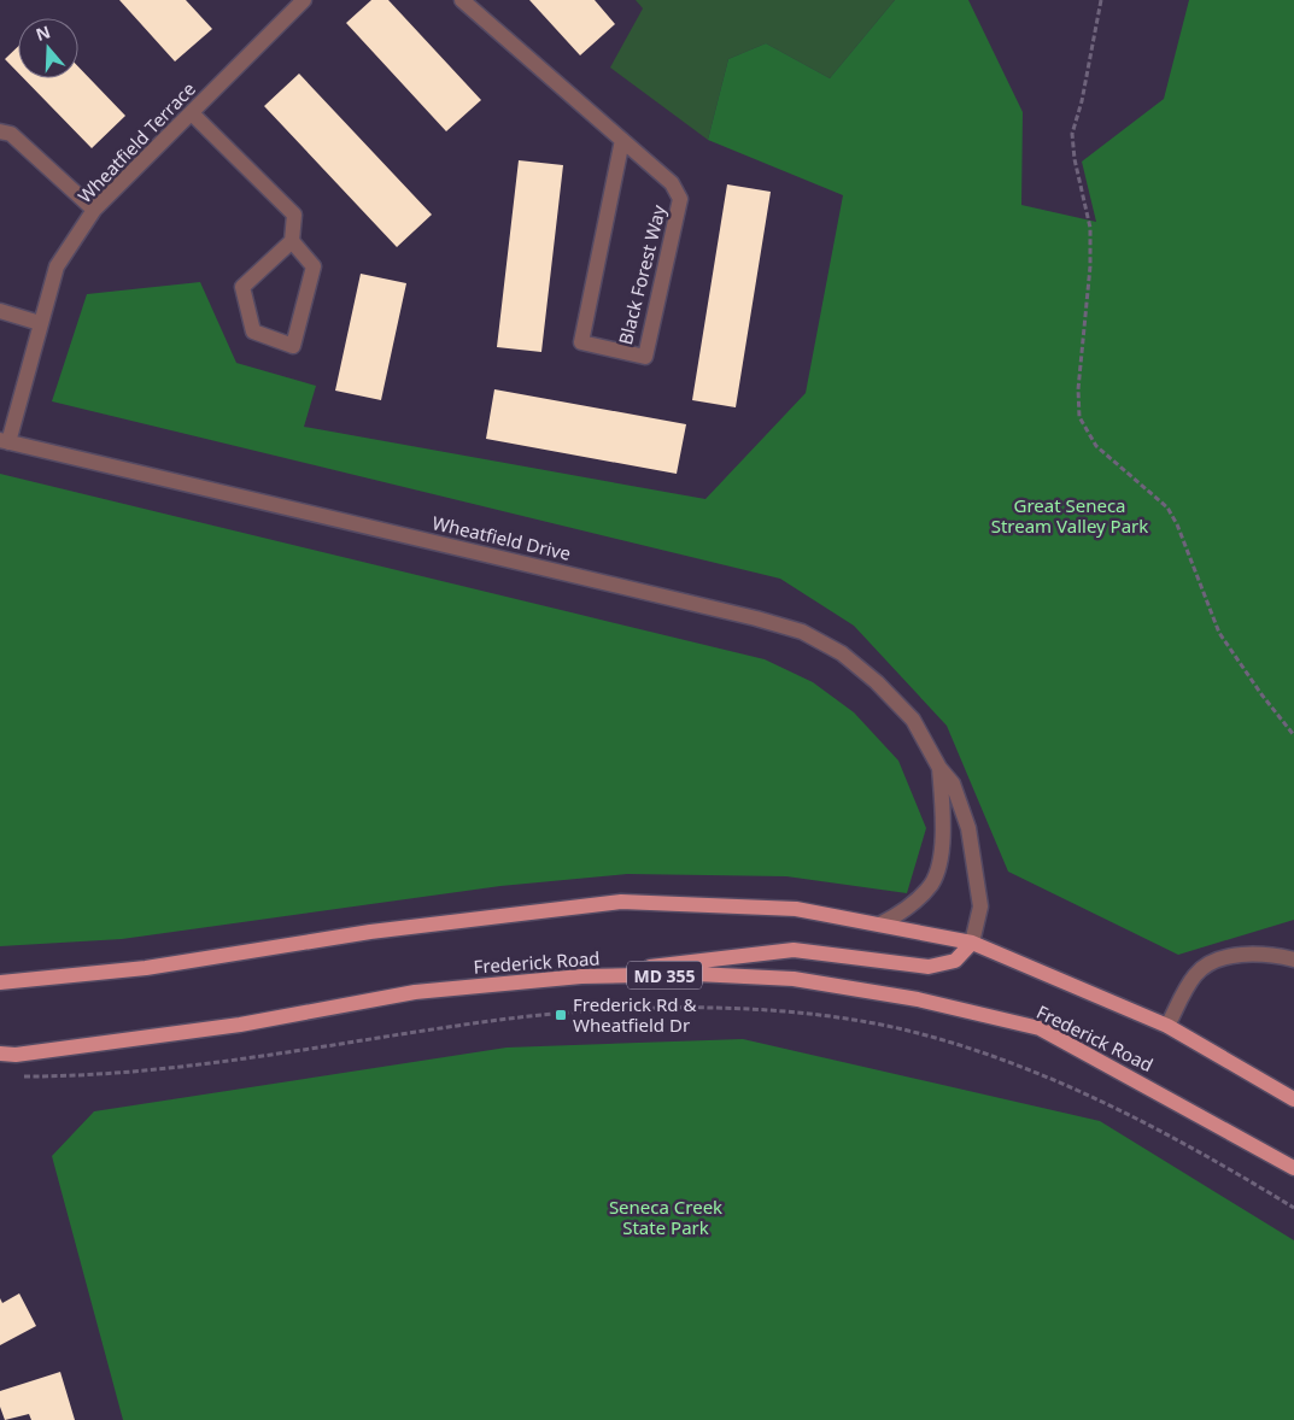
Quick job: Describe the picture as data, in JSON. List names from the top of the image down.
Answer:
{
  "streets": {
    "main road": ["Frederick Road", "MD 355"],
    "street": ["Wheatfield Terrace", "Black Forest Way", "Wheatfield Drive"]
  },
  "crossings": [
    ["Wheatfield Terrace", "Wheatfield Drive"],
    ["Wheatfield Drive", "Frederick Road"]
  ],
  "parks": ["Great Seneca Stream Valley Park", "Seneca Creek State Park"],
  "places": {
    "transit": ["Frederick Rd & Wheatfield Dr"]
  },
  "north": "top"
}
